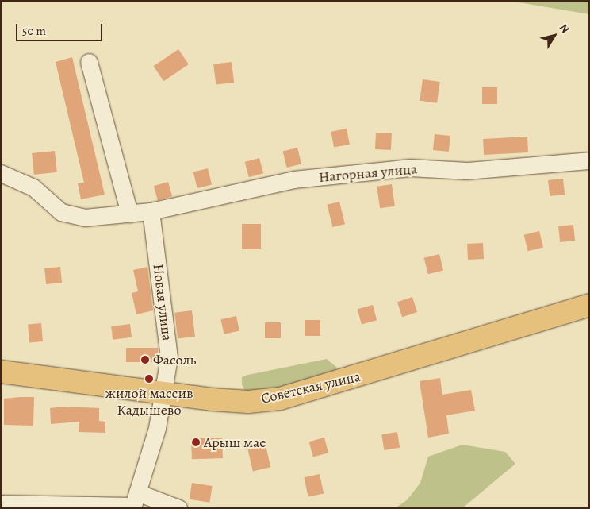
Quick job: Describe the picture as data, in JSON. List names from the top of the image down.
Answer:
{
  "streets": {
    "main road": ["Советская улица"],
    "street": ["Нагорная улица", "Новая улица"]
  },
  "crossings": [
    ["Нагорная улица", "Новая улица"],
    ["Новая улица", "Советская улица"]
  ],
  "places": ["Фасоль", "жилой массив Кадышево", "Арыш мае"],
  "scale_bar": "50 m",
  "north": "top right"
}
